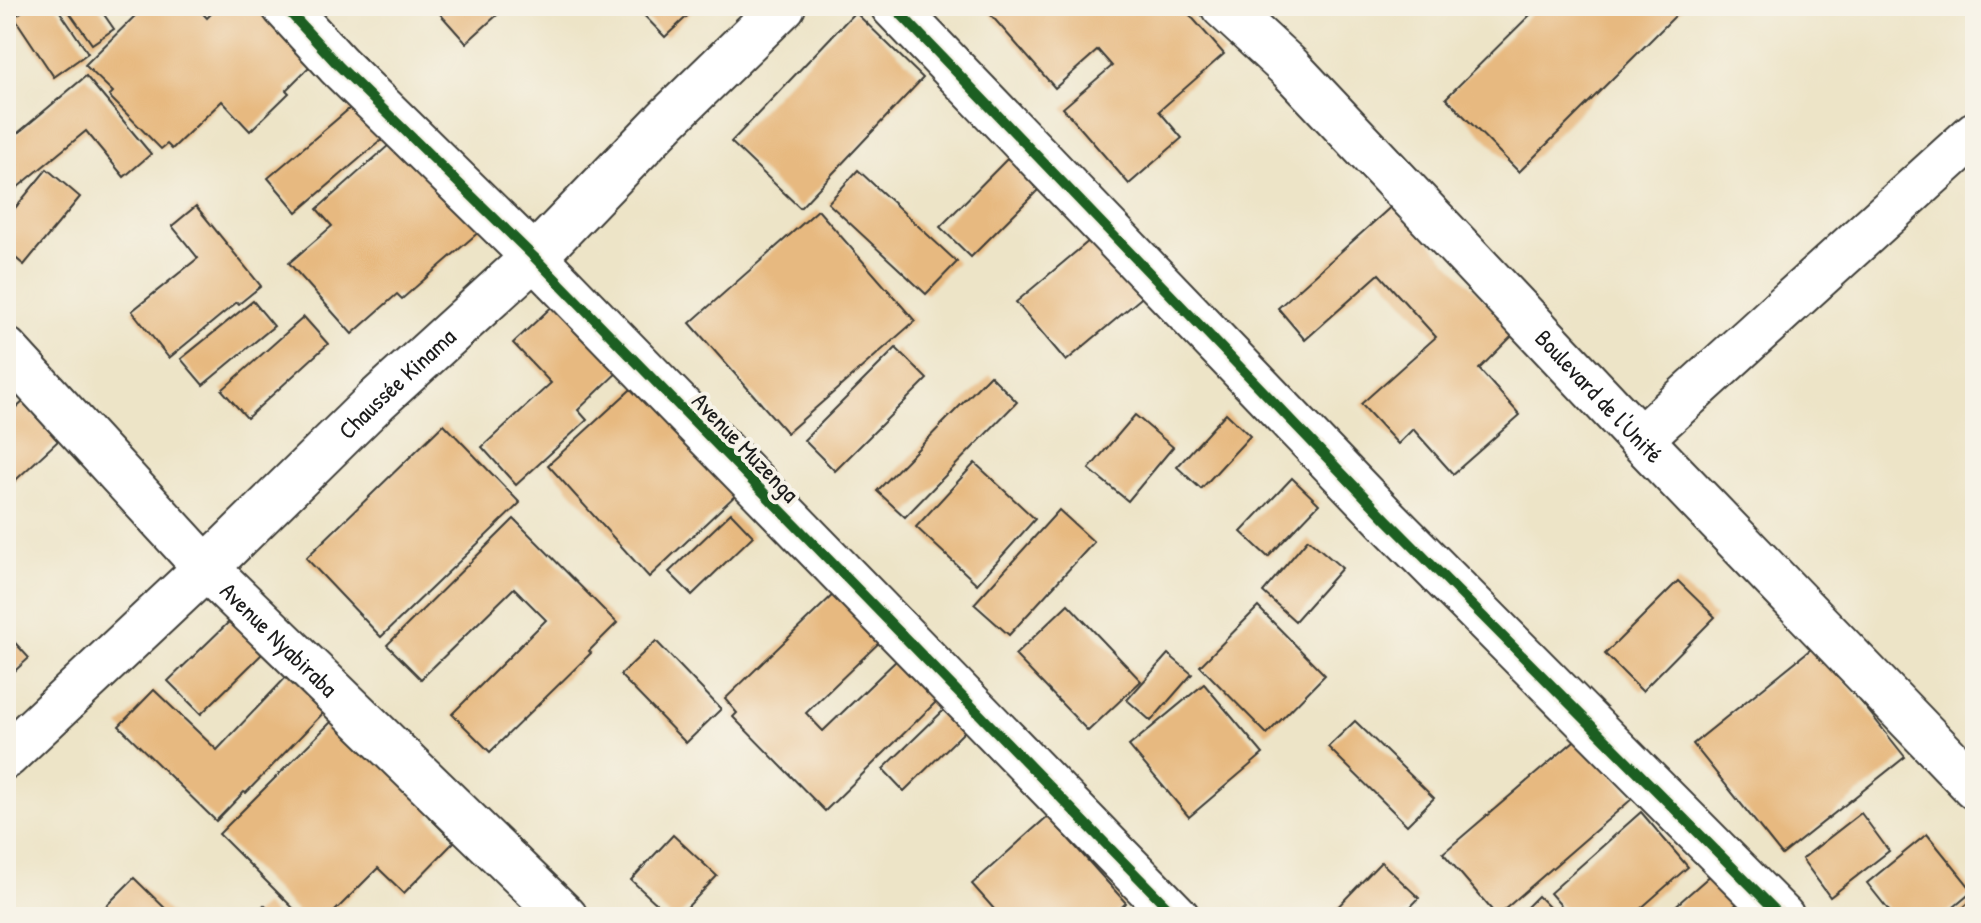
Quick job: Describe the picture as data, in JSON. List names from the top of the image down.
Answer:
{
  "streets": {
    "street": [
      "Chaussée Kinama",
      "Boulevard de l'Unité",
      "Avenue Muzenga",
      "Avenue Nyabiraba"
    ]
  },
  "crossings": [
    ["Chaussée Kinama", "Avenue Muzenga"],
    ["Chaussée Kinama", "Avenue Nyabiraba"]
  ]
}
